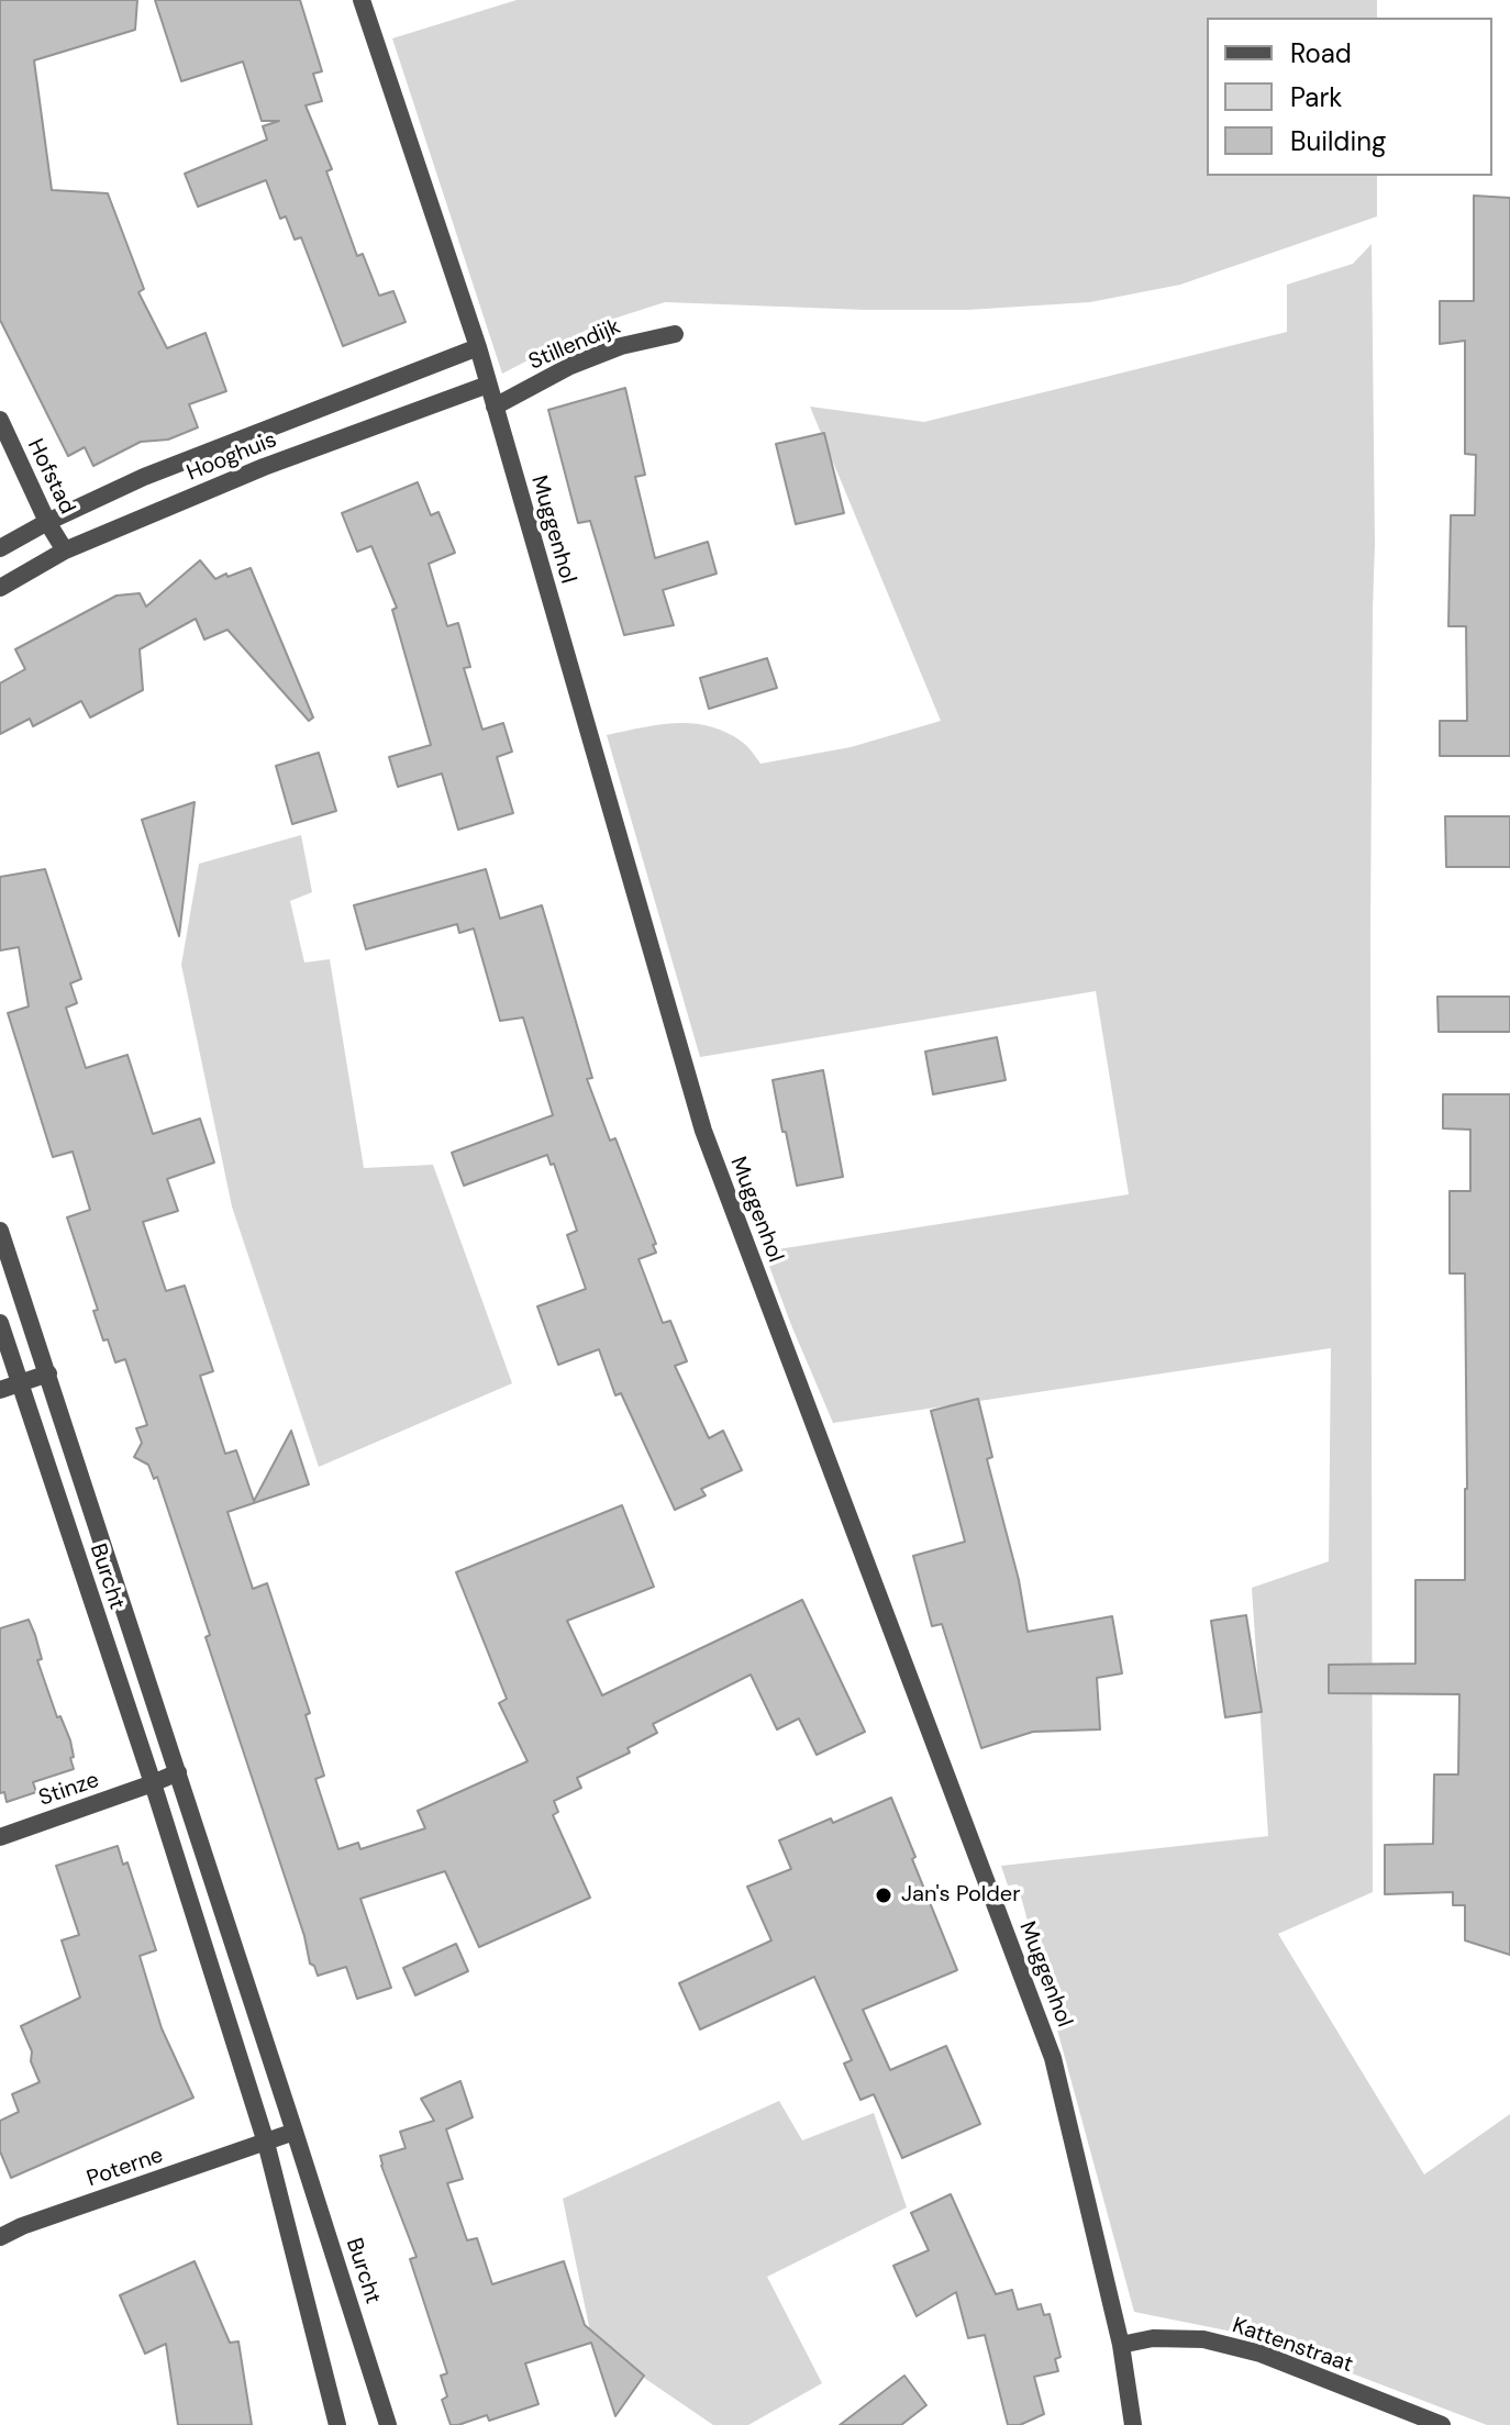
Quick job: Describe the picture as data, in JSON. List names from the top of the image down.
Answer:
{
  "streets": {
    "street": [
      "Stillendijk",
      "Hooghuis",
      "Hofstad",
      "Muggenhol",
      "Burcht",
      "Stinze",
      "Poterne",
      "Kattenstraat"
    ]
  },
  "crossings": [
    ["Stillendijk", "Muggenhol"],
    ["Hooghuis", "Hofstad"],
    ["Hooghuis", "Muggenhol"],
    ["Muggenhol", "Kattenstraat"],
    ["Burcht", "Stinze"],
    ["Burcht", "Poterne"]
  ],
  "places": ["Jan's Polder"],
  "legend": ["Road", "Park", "Building"]
}
